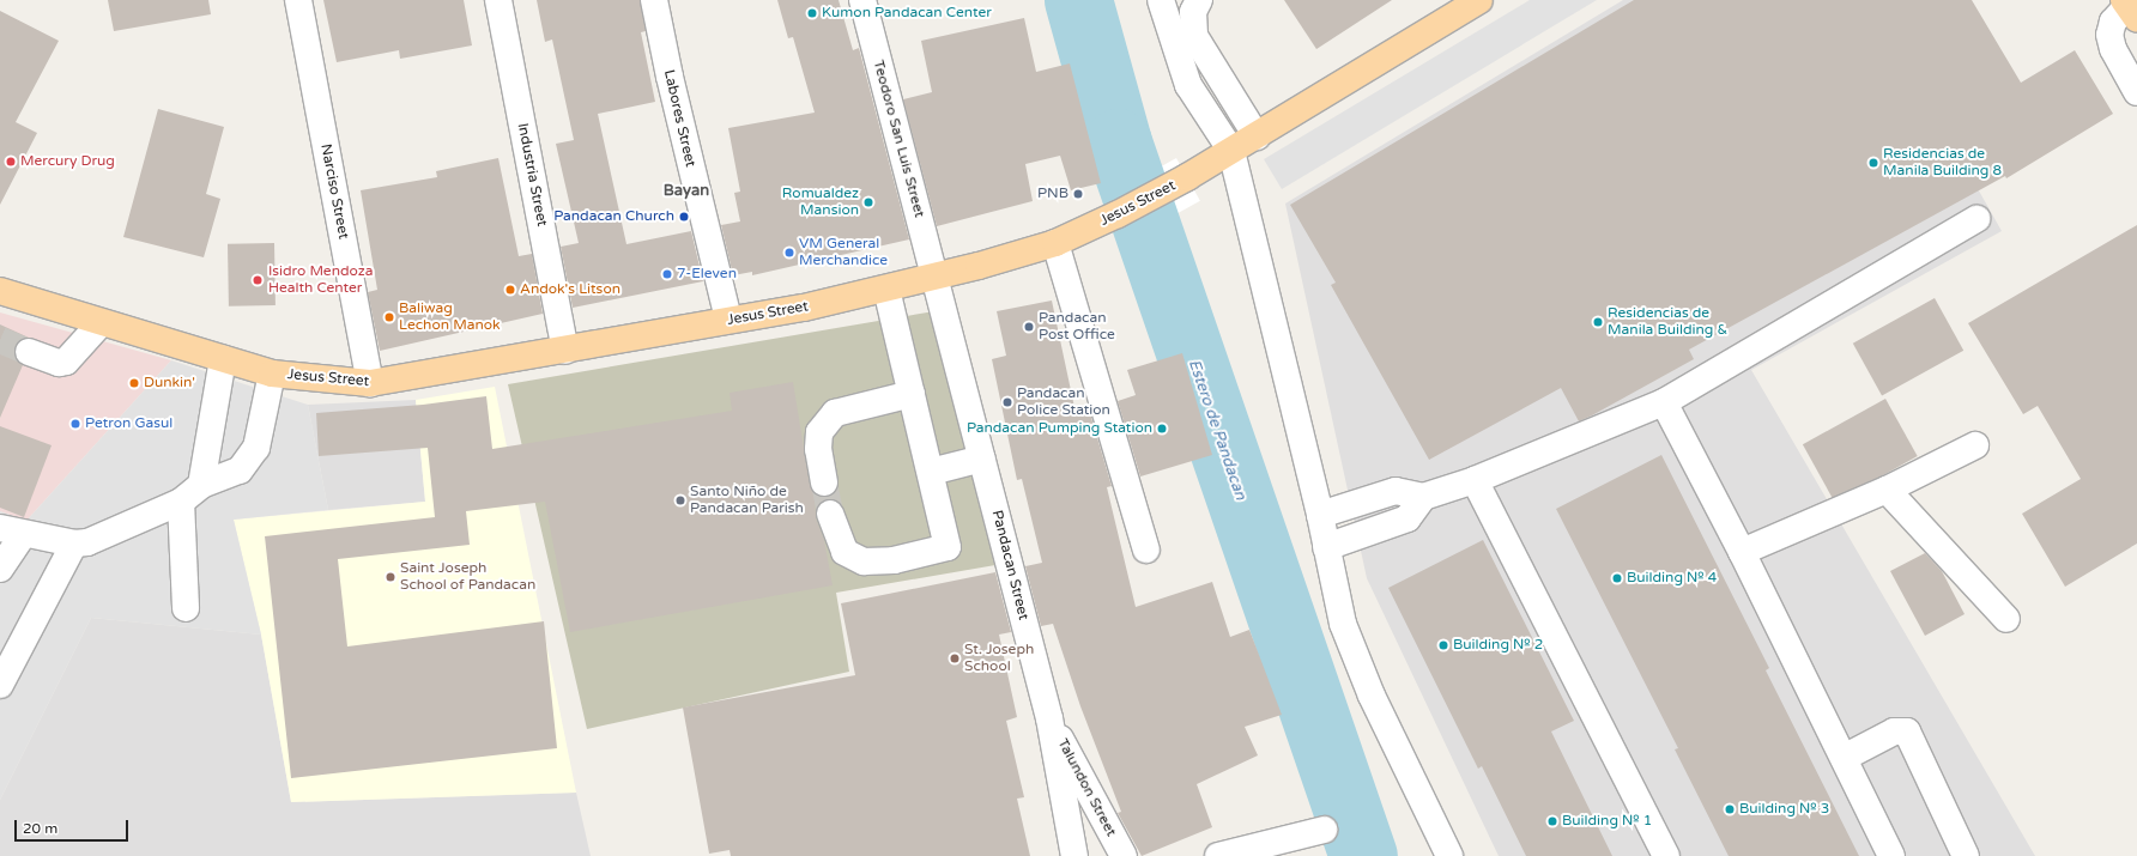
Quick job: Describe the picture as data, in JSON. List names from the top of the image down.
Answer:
{
  "streets": {
    "main road": ["Jesus Street"],
    "street": [
      "Labores Street",
      "Teodoro San Luis Street",
      "Industria Street",
      "Narciso Street",
      "Pandacan Street",
      "Talundon Street"
    ]
  },
  "crossings": [
    ["Labores Street", "Jesus Street"],
    ["Teodoro San Luis Street", "Jesus Street"],
    ["Teodoro San Luis Street", "Pandacan Street"],
    ["Industria Street", "Jesus Street"],
    ["Narciso Street", "Jesus Street"],
    ["Jesus Street", "Pandacan Street"],
    ["Pandacan Street", "Talundon Street"]
  ],
  "districts": ["Bayan"],
  "water": ["Estero de Pandacan"],
  "places": [
    "Kumon Pandacan Center",
    "Mercury Drug",
    "Residencias de Manila Building 8",
    "PNB",
    "Romualdez Mansion",
    "Pandacan Church",
    "VM General Merchandice",
    "7-Eleven",
    "Isidro Mendoza Health Center",
    "Andok's Litson",
    "Baliwag Lechon Manok",
    "Residencias de Manila Building &",
    "Pandacan Post Office",
    "Dunkin'",
    "Pandacan Police Station",
    "Petron Gasul",
    "Pandacan Pumping Station",
    "Santo Niño de Pandacan Parish",
    "Saint Joseph School of Pandacan",
    "Building № 4",
    "Building № 2",
    "St. Joseph School",
    "Building № 3",
    "Building № 1"
  ],
  "scale_bar": "20 m"
}
